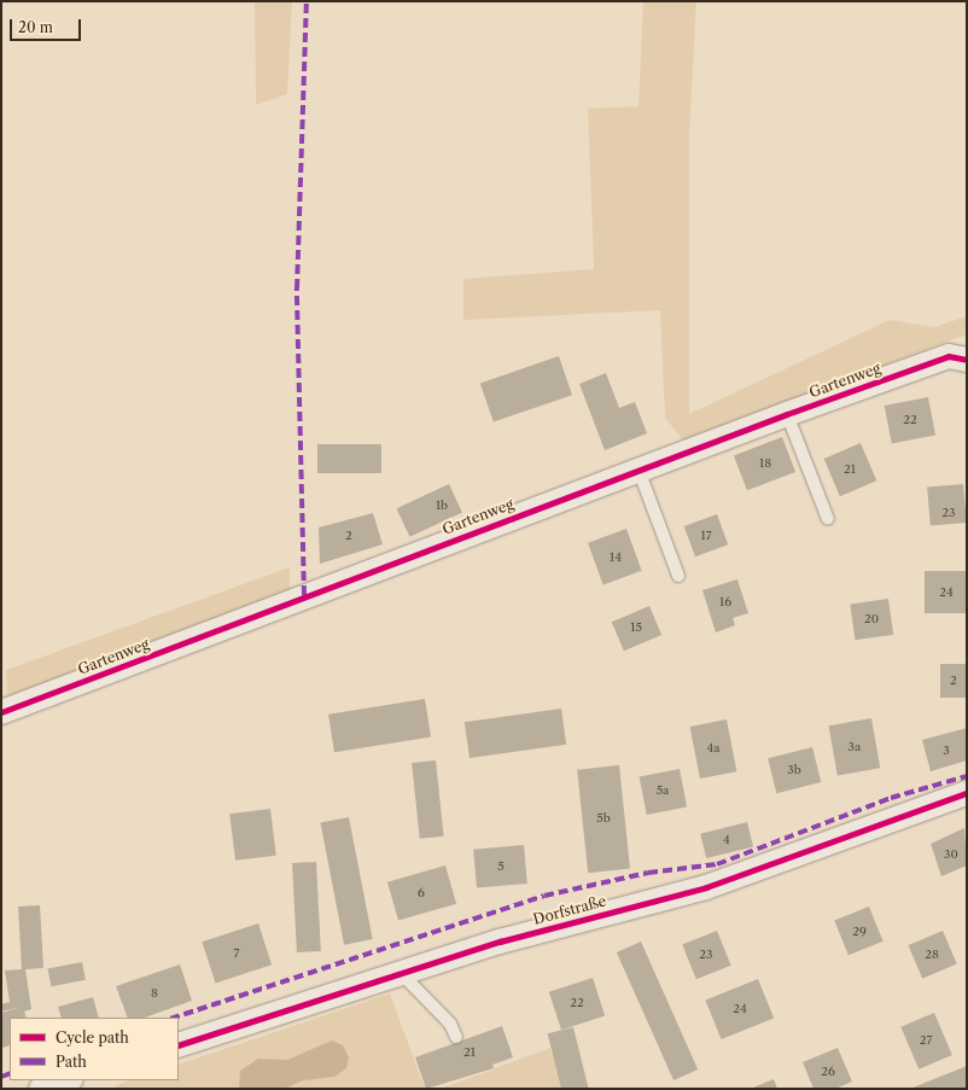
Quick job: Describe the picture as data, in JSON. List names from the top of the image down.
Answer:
{
  "streets": {
    "street": ["Gartenweg", "Dorfstraße"]
  },
  "house_numbers": [
    "22",
    "18",
    "21",
    "1b",
    "23",
    "2",
    "17",
    "14",
    "24",
    "16",
    "20",
    "15",
    "2",
    "3a",
    "4a",
    "3",
    "3b",
    "5a",
    "5b",
    "4",
    "30",
    "5",
    "6",
    "29",
    "7",
    "23",
    "28",
    "8",
    "22",
    "24",
    "27",
    "21",
    "26"
  ],
  "legend": ["Cycle path", "Path"],
  "scale_bar": "20 m"
}
